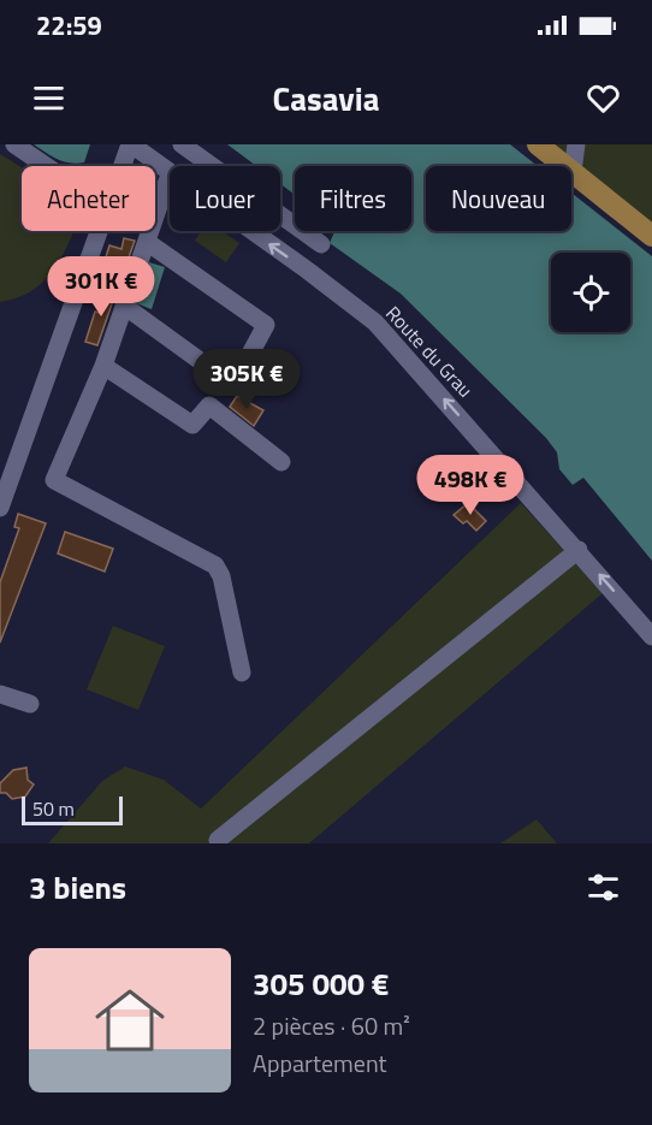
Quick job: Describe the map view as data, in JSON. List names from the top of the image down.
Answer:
{
  "streets": {
    "street": ["Route du Grau"]
  },
  "one_way": ["Route du Grau"],
  "scale_bar": "50 m",
  "page": {
    "status": "22:59",
    "header": "Casavia",
    "chip": [
      "Acheter",
      "Louer",
      "Filtres",
      "Nouveau"
    ],
    "price": ["301K €", "305K €", "498K €"],
    "scale": "50 m",
    "heading": "3 biens",
    "list": [
      {
        "name": "305 000 €",
        "note": "2 pièces · 60 m² · Appartement"
      }
    ]
  }
}
